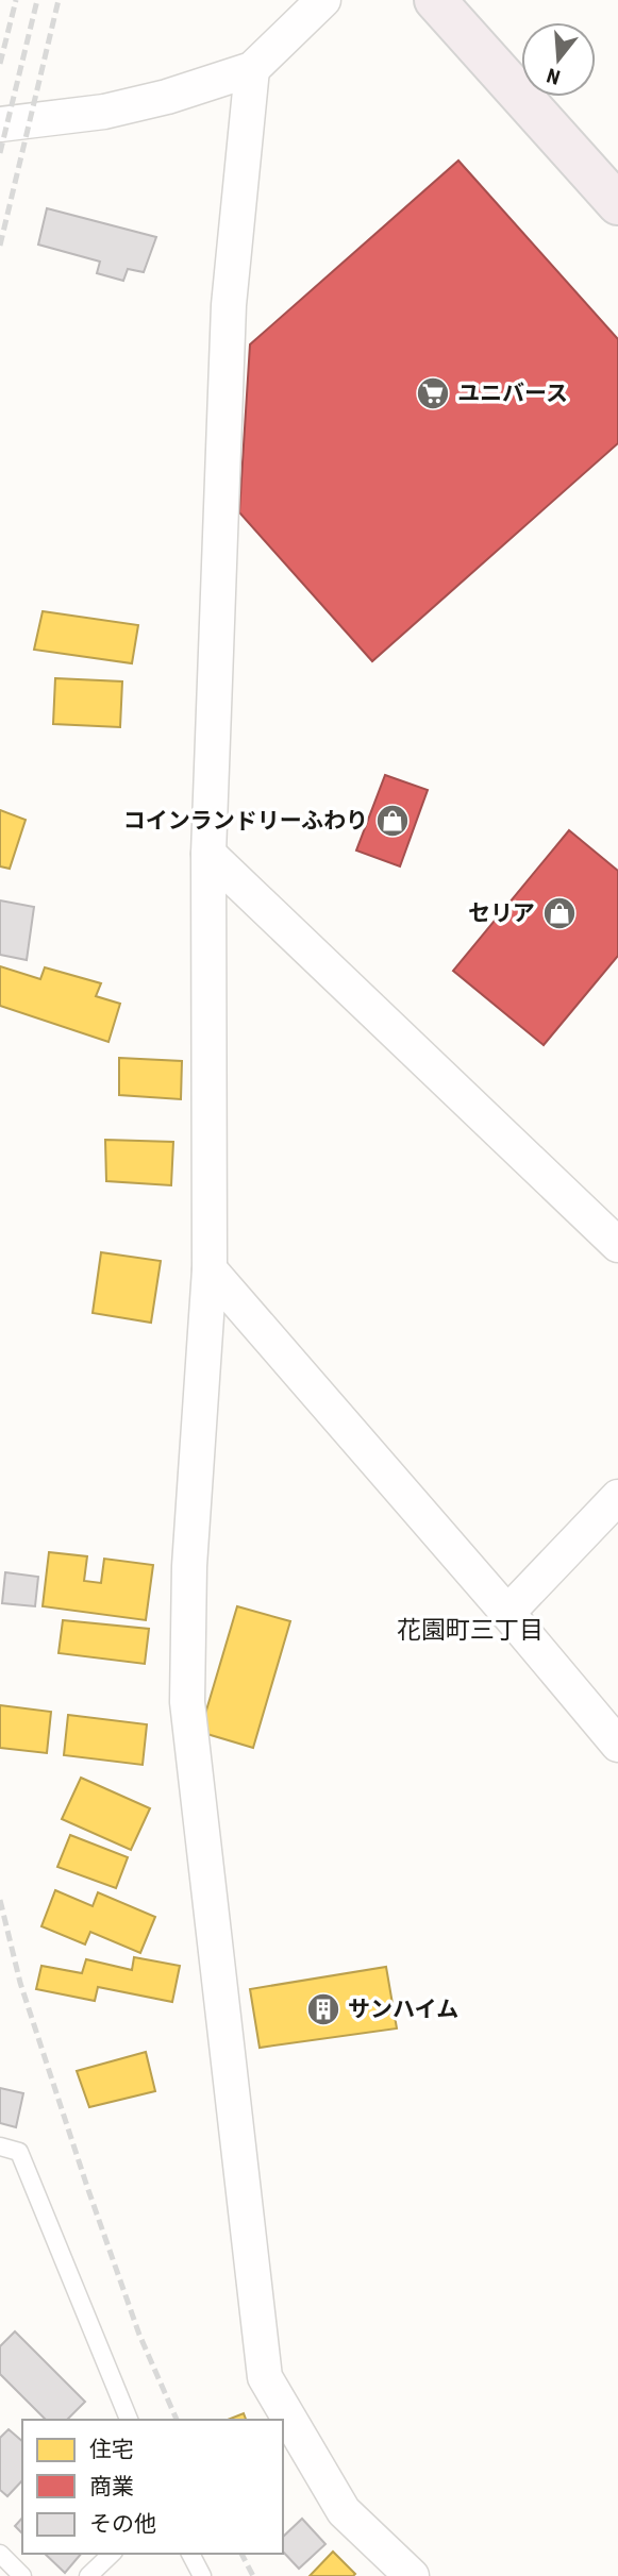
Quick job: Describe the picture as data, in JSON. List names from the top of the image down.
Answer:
{
  "districts": ["花園町三丁目"],
  "places": {
    "supermarket": ["ユニバース"],
    "shop": ["コインランドリーふわり", "セリア"],
    "building": ["サンハイム"]
  },
  "legend": ["住宅", "商業", "その他"],
  "north": "bottom"
}
